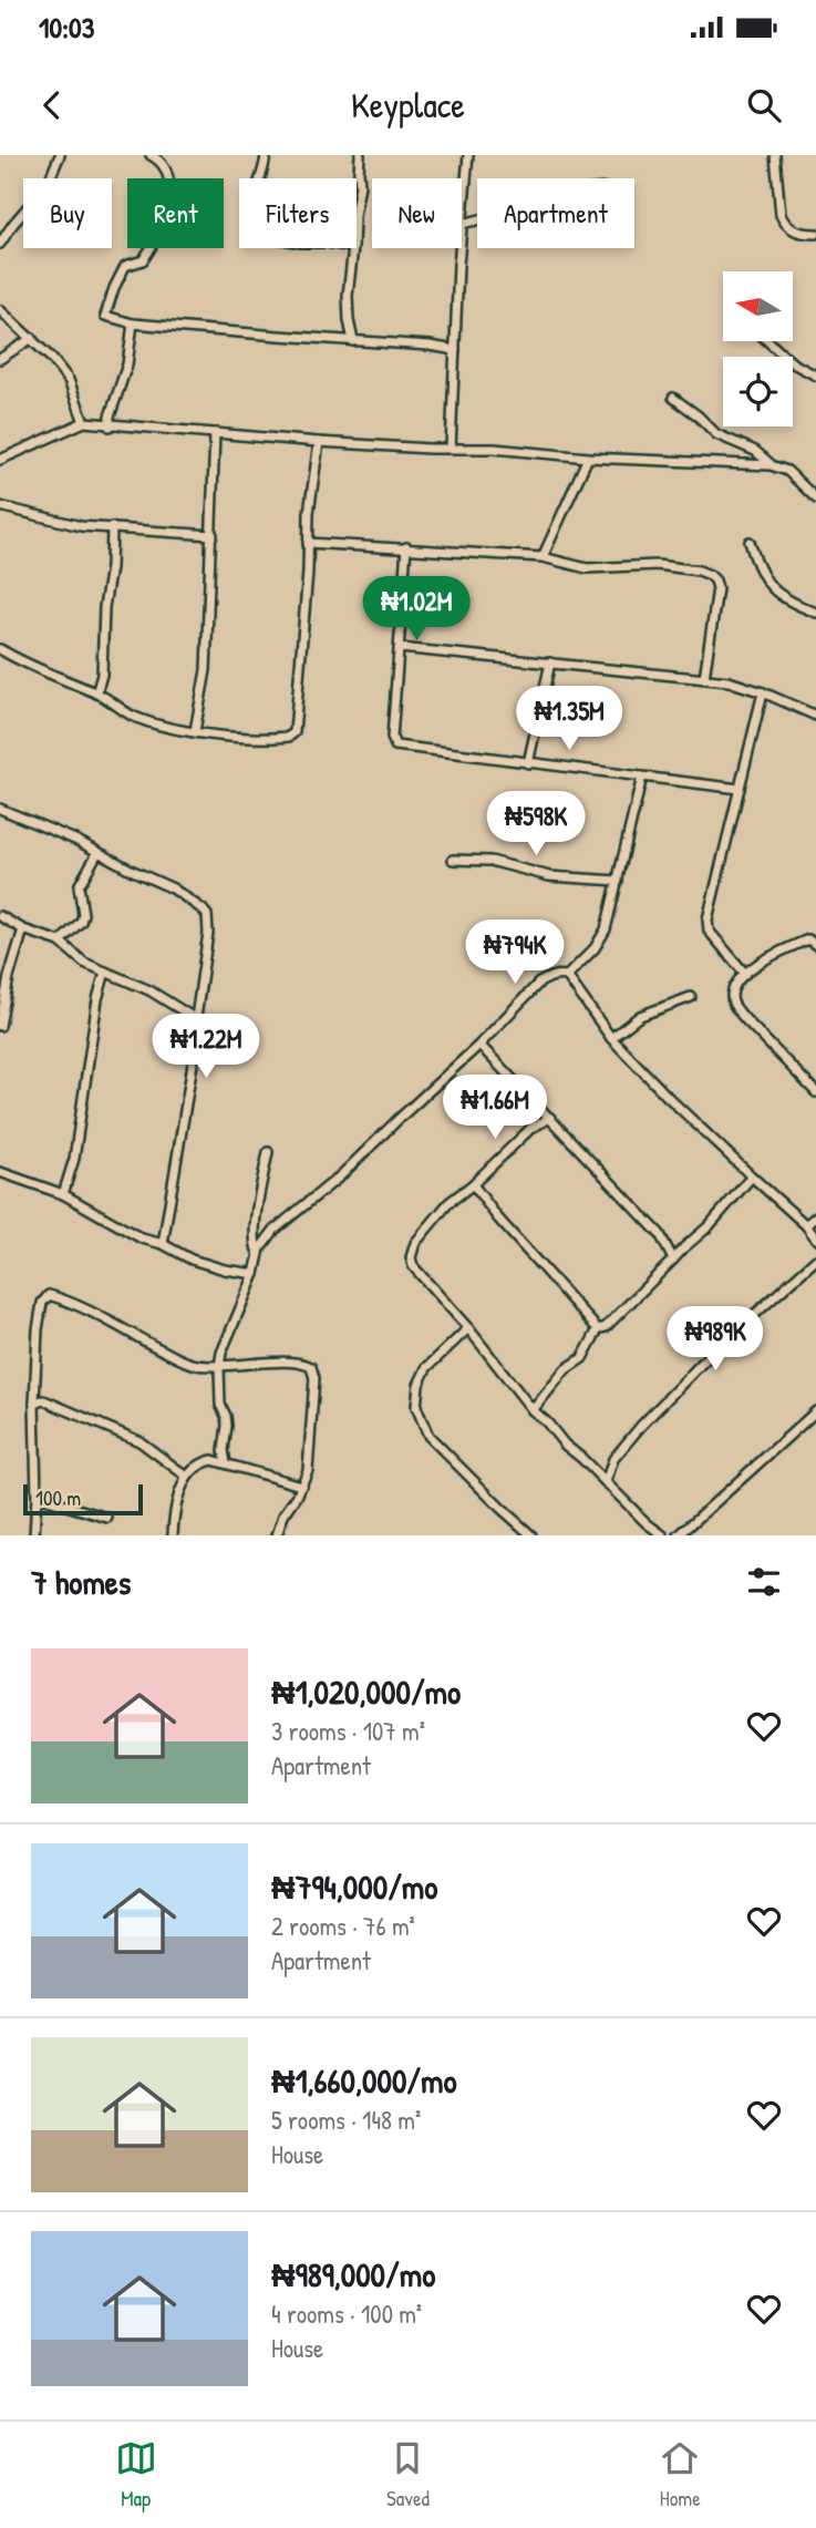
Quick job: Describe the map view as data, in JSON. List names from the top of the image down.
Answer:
{
  "scale_bar": "100 m",
  "north": "left",
  "page": {
    "status": "10:03",
    "header": "Keyplace",
    "chip": [
      "Buy",
      "Rent",
      "Filters",
      "New",
      "Apartment"
    ],
    "price": [
      "₦1.02M",
      "₦1.35M",
      "₦598K",
      "₦794K",
      "₦1.22M",
      "₦1.66M",
      "₦989K"
    ],
    "scale": "100 m",
    "heading": "7 homes",
    "list": [
      {
        "name": "₦1,020,000/mo",
        "note": "3 rooms · 107 m² · Apartment"
      },
      {
        "name": "₦794,000/mo",
        "note": "2 rooms · 76 m² · Apartment"
      },
      {
        "name": "₦1,660,000/mo",
        "note": "5 rooms · 148 m² · House"
      },
      {
        "name": "₦989,000/mo",
        "note": "4 rooms · 100 m² · House"
      }
    ],
    "tabs": ["Map", "Saved", "Home"]
  }
}
